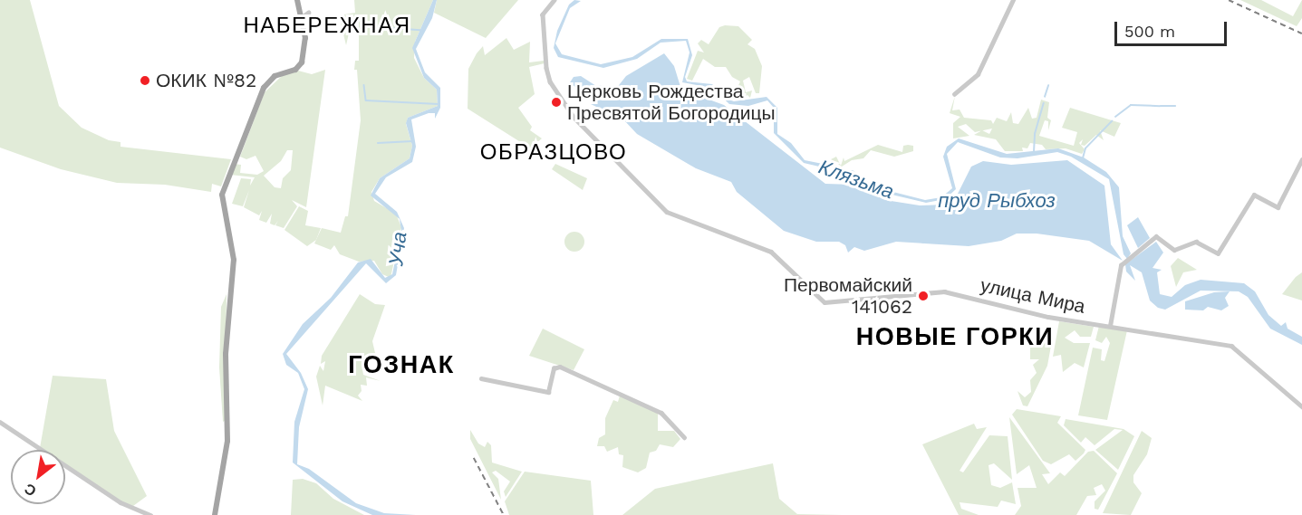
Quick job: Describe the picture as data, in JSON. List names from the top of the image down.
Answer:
{
  "streets": {
    "street": ["улица Мира"]
  },
  "districts": [
    "НАБЕРЕЖНАЯ",
    "ОБРАЗЦОВО",
    "НОВЫЕ ГОРКИ",
    "ГОЗНАК"
  ],
  "water": ["Клязьма", "пруд Рыбхоз", "Уча"],
  "places": ["ОКИК №82", "Церковь Рождества Пресвятой Богородицы", "Первомайский 141062"],
  "scale_bar": "500 m",
  "north": "bottom left"
}
